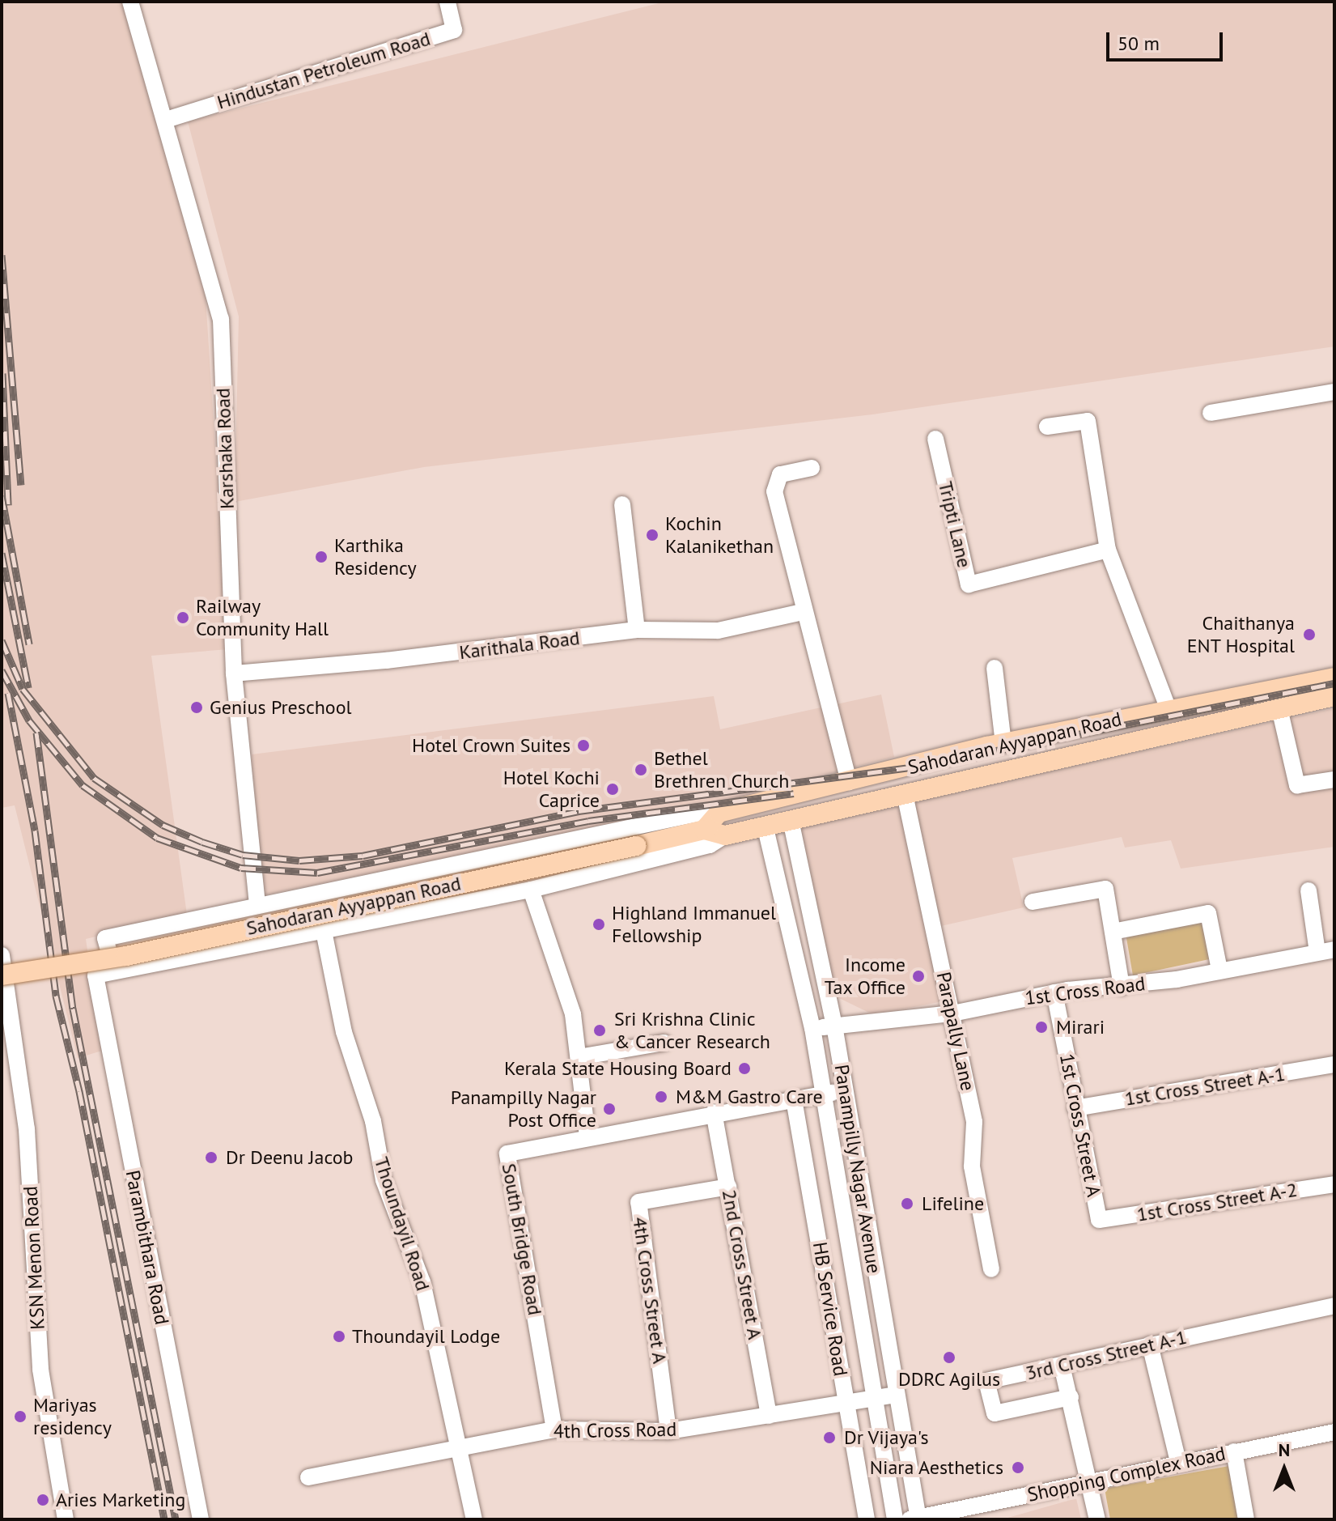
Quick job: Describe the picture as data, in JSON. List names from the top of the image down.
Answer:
{
  "streets": {
    "main road": ["Sahodaran Ayyappan Road"],
    "street": [
      "Hindustan Petroleum Road",
      "Karshaka Road",
      "Tripti Lane",
      "Karithala Road",
      "1st Cross Road",
      "Parapally Lane",
      "1st Cross Street A-1",
      "1st Cross Street A",
      "Panampilly Nagar Avenue",
      "1st Cross Street A-2",
      "Thoundayil Road",
      "South Bridge Road",
      "Parambithara Road",
      "KSN Menon Road",
      "2nd Cross Street A",
      "4th Cross Street A",
      "HB Service Road",
      "3rd Cross Street A-1",
      "4th Cross Road",
      "Shopping Complex Road"
    ]
  },
  "crossings": [
    ["Hindustan Petroleum Road", "Karshaka Road"],
    ["Karshaka Road", "Karithala Road"],
    ["Sahodaran Ayyappan Road", "Parapally Lane"],
    ["Sahodaran Ayyappan Road", "Panampilly Nagar Avenue"],
    ["1st Cross Road", "Parapally Lane"],
    ["1st Cross Road", "1st Cross Street A"],
    ["1st Cross Road", "Panampilly Nagar Avenue"],
    ["1st Cross Street A-1", "1st Cross Street A"],
    ["1st Cross Street A", "1st Cross Street A-2"],
    ["Panampilly Nagar Avenue", "4th Cross Road"],
    ["Panampilly Nagar Avenue", "Shopping Complex Road"],
    ["Thoundayil Road", "4th Cross Road"],
    ["South Bridge Road", "4th Cross Road"],
    ["2nd Cross Street A", "4th Cross Street A"],
    ["2nd Cross Street A", "4th Cross Road"],
    ["4th Cross Street A", "4th Cross Road"],
    ["HB Service Road", "4th Cross Road"]
  ],
  "places": [
    "Kochin Kalanikethan",
    "Karthika Residency",
    "Railway Community Hall",
    "Chaithanya ENT Hospital",
    "Genius Preschool",
    "Hotel Crown Suites",
    "Bethel Brethren Church",
    "Hotel Kochi Caprice",
    "Highland Immanuel Fellowship",
    "Income Tax Office",
    "Mirari",
    "Sri Krishna Clinic & Cancer Research",
    "Kerala State Housing Board",
    "M&M Gastro Care",
    "Panampilly Nagar Post Office",
    "Dr Deenu Jacob",
    "Lifeline",
    "Thoundayil Lodge",
    "DDRC Agilus",
    "Mariyas residency",
    "Dr Vijaya's",
    "Niara Aesthetics",
    "Aries Marketing"
  ],
  "scale_bar": "50 m",
  "north": "top"
}
